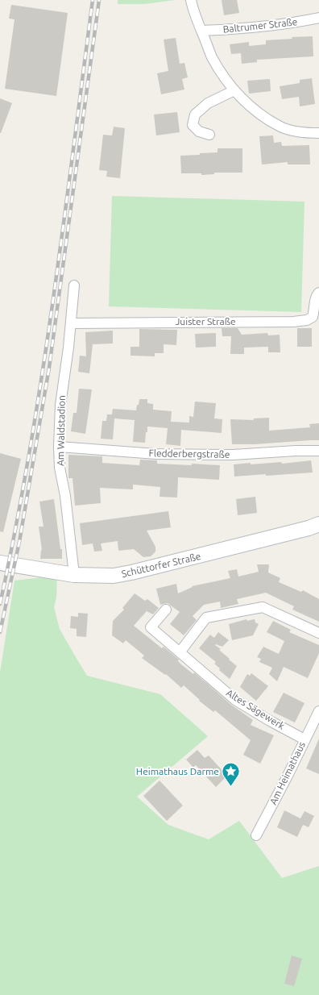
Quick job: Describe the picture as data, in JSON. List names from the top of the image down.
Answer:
{
  "streets": {
    "main road": ["Schüttorfer Straße"],
    "street": [
      "Baltrumer Straße",
      "Juister Straße",
      "Am Waldstadion",
      "Fledderbergstraße",
      "Altes Sägewerk",
      "Am Heimathaus"
    ]
  },
  "crossings": [
    ["Juister Straße", "Am Waldstadion"],
    ["Am Waldstadion", "Fledderbergstraße"],
    ["Am Waldstadion", "Schüttorfer Straße"],
    ["Altes Sägewerk", "Am Heimathaus"]
  ],
  "places": {
    "place": ["Heimathaus Darme"]
  }
}
